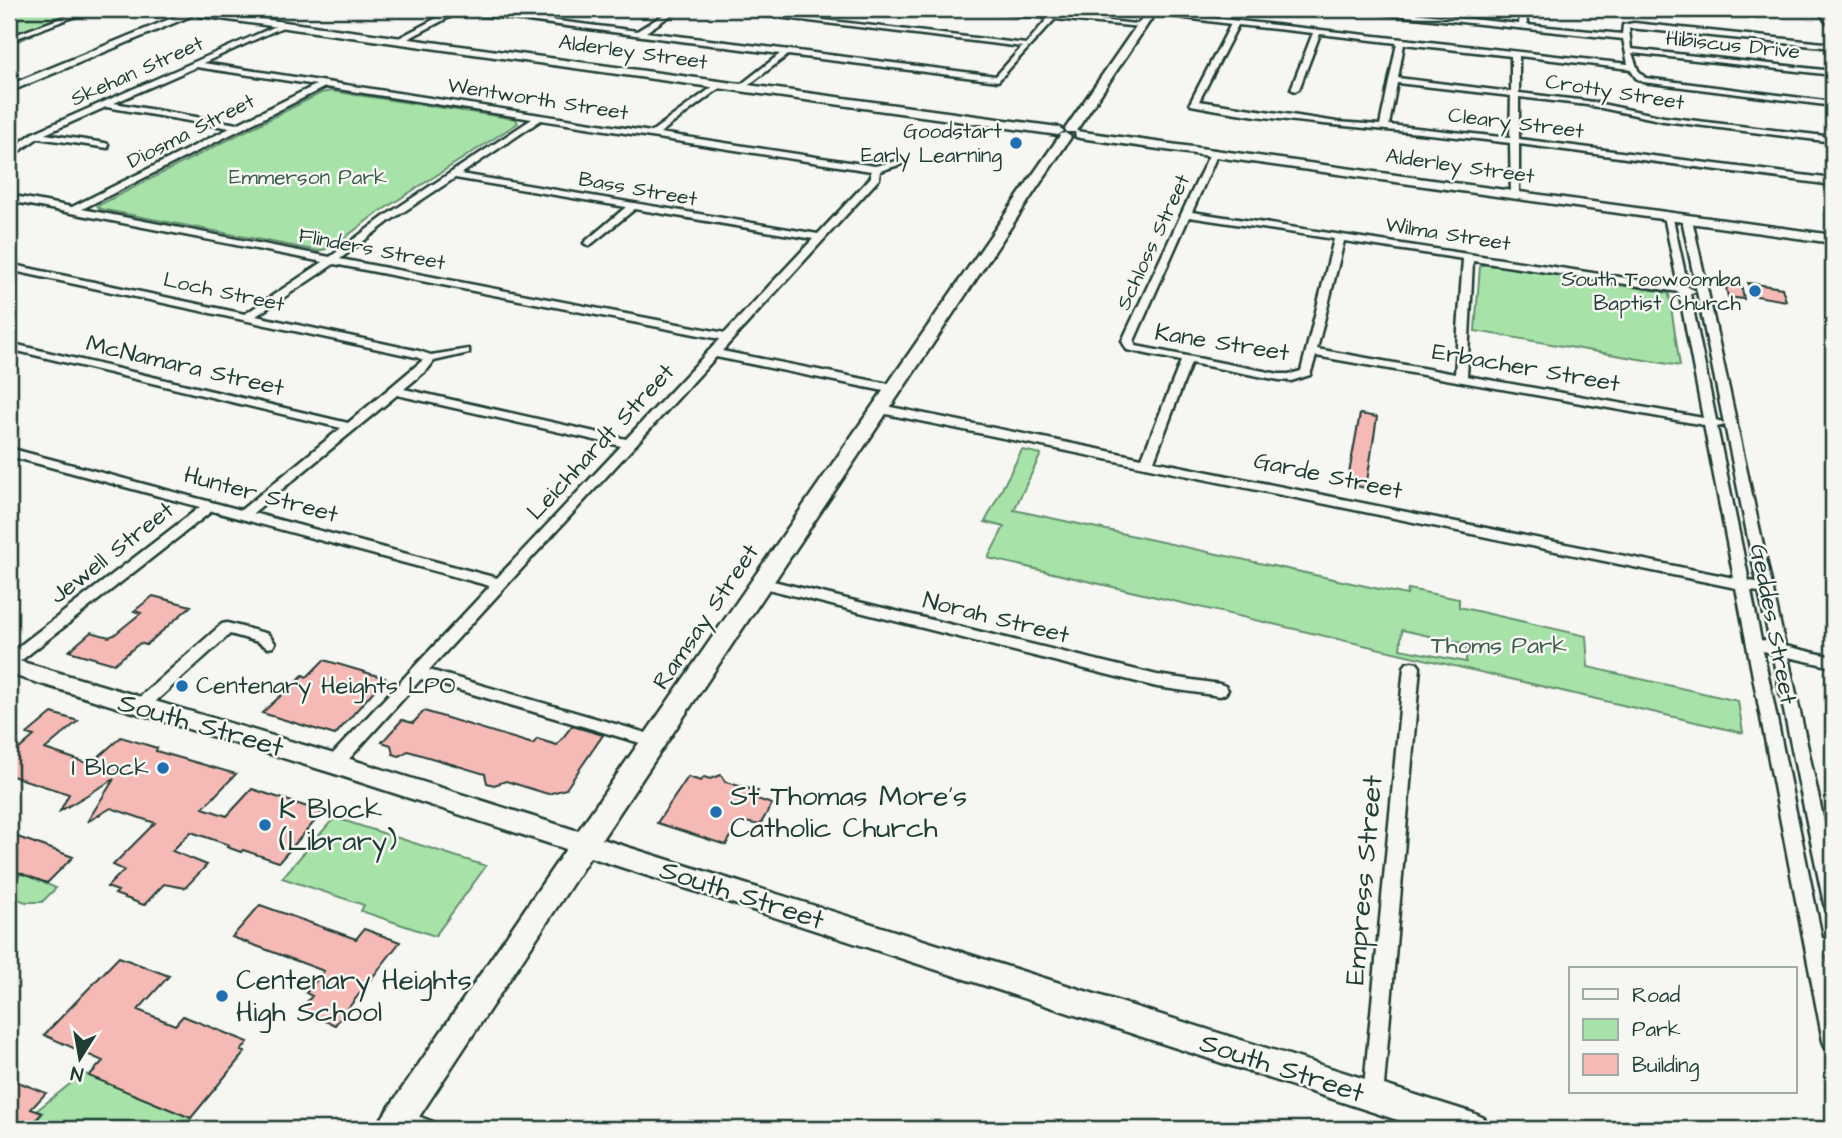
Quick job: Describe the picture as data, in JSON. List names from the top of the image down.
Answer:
{
  "streets": {
    "street": [
      "Hibiscus Drive",
      "Alderley Street",
      "Skehan Street",
      "Crotty Street",
      "Wentworth Street",
      "Cleary Street",
      "Diosma Street",
      "Bass Street",
      "Wilma Street",
      "Schloss Street",
      "Flinders Street",
      "Loch Street",
      "Kane Street",
      "McNamara Street",
      "Erbacher Street",
      "Leichhardt Street",
      "Garde Street",
      "Hunter Street",
      "Jewell Street",
      "Ramsay Street",
      "Norah Street",
      "Geddes Street",
      "South Street",
      "Empress Street"
    ]
  },
  "crossings": [
    ["Alderley Street", "Skehan Street"],
    ["Alderley Street", "Schloss Street"],
    ["Alderley Street", "Ramsay Street"],
    ["Alderley Street", "Geddes Street"],
    ["Skehan Street", "Wentworth Street"],
    ["Wentworth Street", "Diosma Street"],
    ["Wentworth Street", "Leichhardt Street"],
    ["Diosma Street", "Flinders Street"],
    ["Bass Street", "Leichhardt Street"],
    ["Wilma Street", "Schloss Street"],
    ["Wilma Street", "Geddes Street"],
    ["Schloss Street", "Kane Street"],
    ["Flinders Street", "Leichhardt Street"],
    ["Kane Street", "Erbacher Street"],
    ["Erbacher Street", "Geddes Street"],
    ["Leichhardt Street", "Hunter Street"],
    ["Leichhardt Street", "South Street"],
    ["Garde Street", "Ramsay Street"],
    ["Garde Street", "Geddes Street"],
    ["Hunter Street", "Jewell Street"],
    ["Jewell Street", "South Street"],
    ["Ramsay Street", "Norah Street"],
    ["Ramsay Street", "South Street"],
    ["South Street", "Empress Street"]
  ],
  "parks": ["Emmerson Park", "Thoms Park"],
  "places": [
    "Goodstart Early Learning",
    "South Toowoomba Baptist Church",
    "Centenary Heights LPO",
    "I Block",
    "St Thomas More's Catholic Church",
    "K Block (Library)",
    "Centenary Heights High School"
  ],
  "legend": ["Road", "Park", "Building"],
  "north": "bottom"
}
